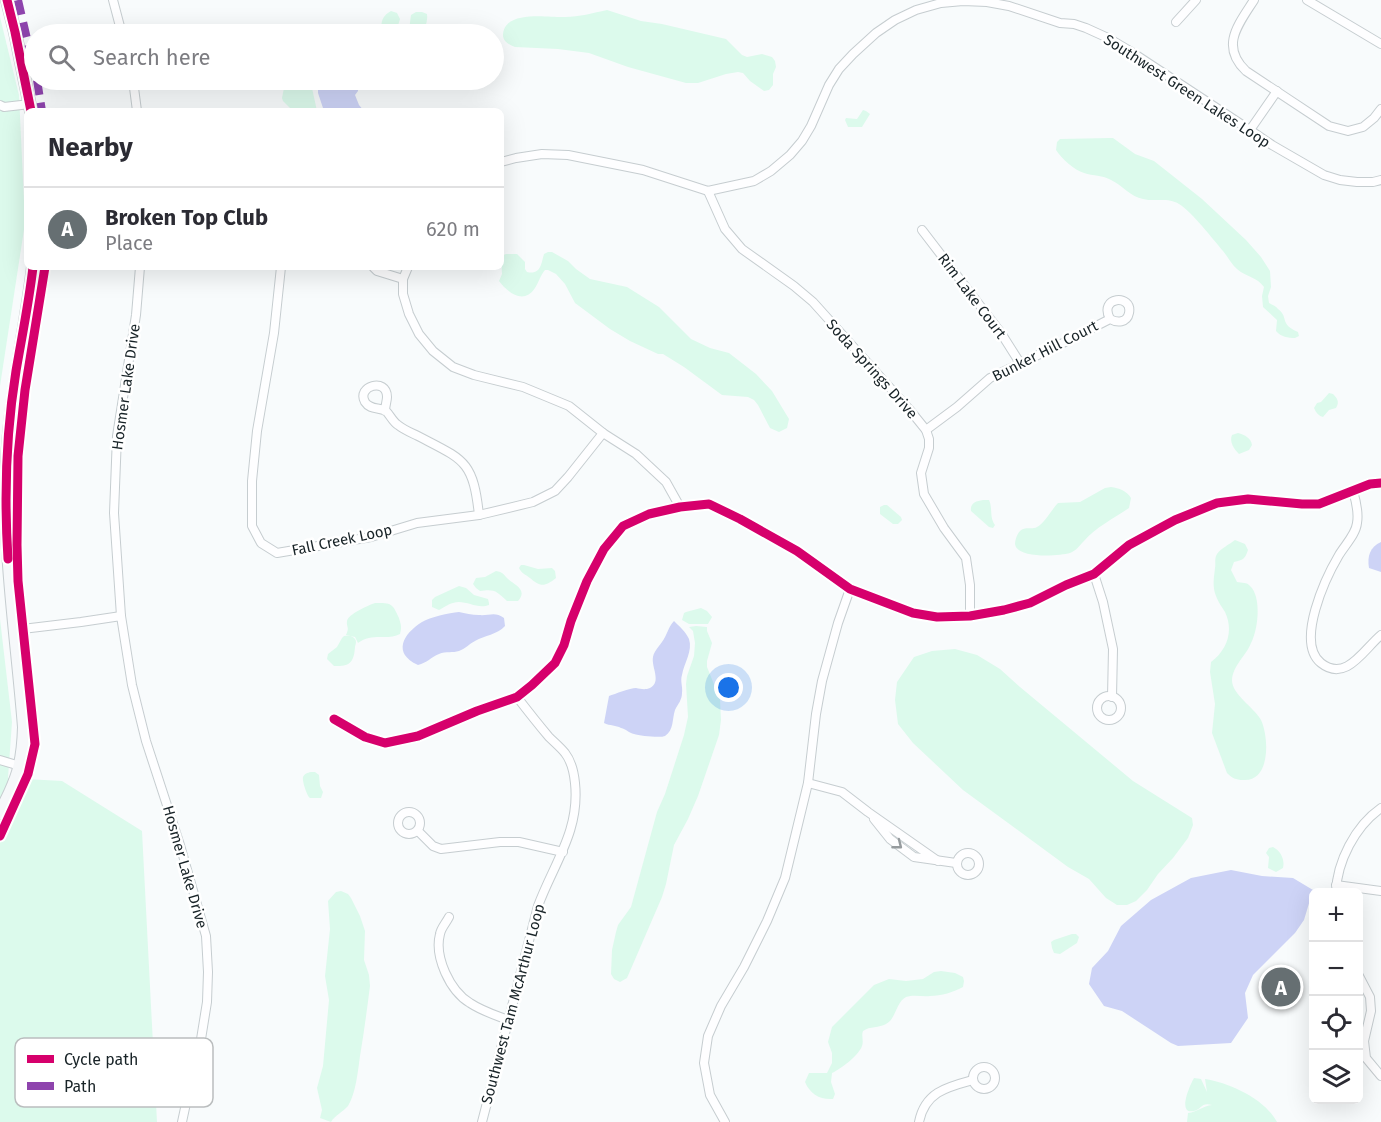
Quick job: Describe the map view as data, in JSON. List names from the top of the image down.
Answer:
{
  "streets": {
    "street": [
      "Southwest Green Lakes Loop",
      "Rim Lake Court",
      "Bunker Hill Court",
      "Soda Springs Drive",
      "Hosmer Lake Drive",
      "Fall Creek Loop",
      "Southwest Tam McArthur Loop"
    ]
  },
  "crossings": [
    ["Southwest Green Lakes Loop", "Soda Springs Drive"],
    ["Rim Lake Court", "Bunker Hill Court"],
    ["Bunker Hill Court", "Soda Springs Drive"]
  ],
  "legend": ["Cycle path", "Path"],
  "page": {
    "search": "Search here",
    "heading": "Nearby",
    "list": [
      {
        "mark": "A",
        "name": "Broken Top Club",
        "note": "Place",
        "value": "620 m"
      }
    ],
    "map_buttons": ["+", "−"],
    "pins": "A"
  }
}
